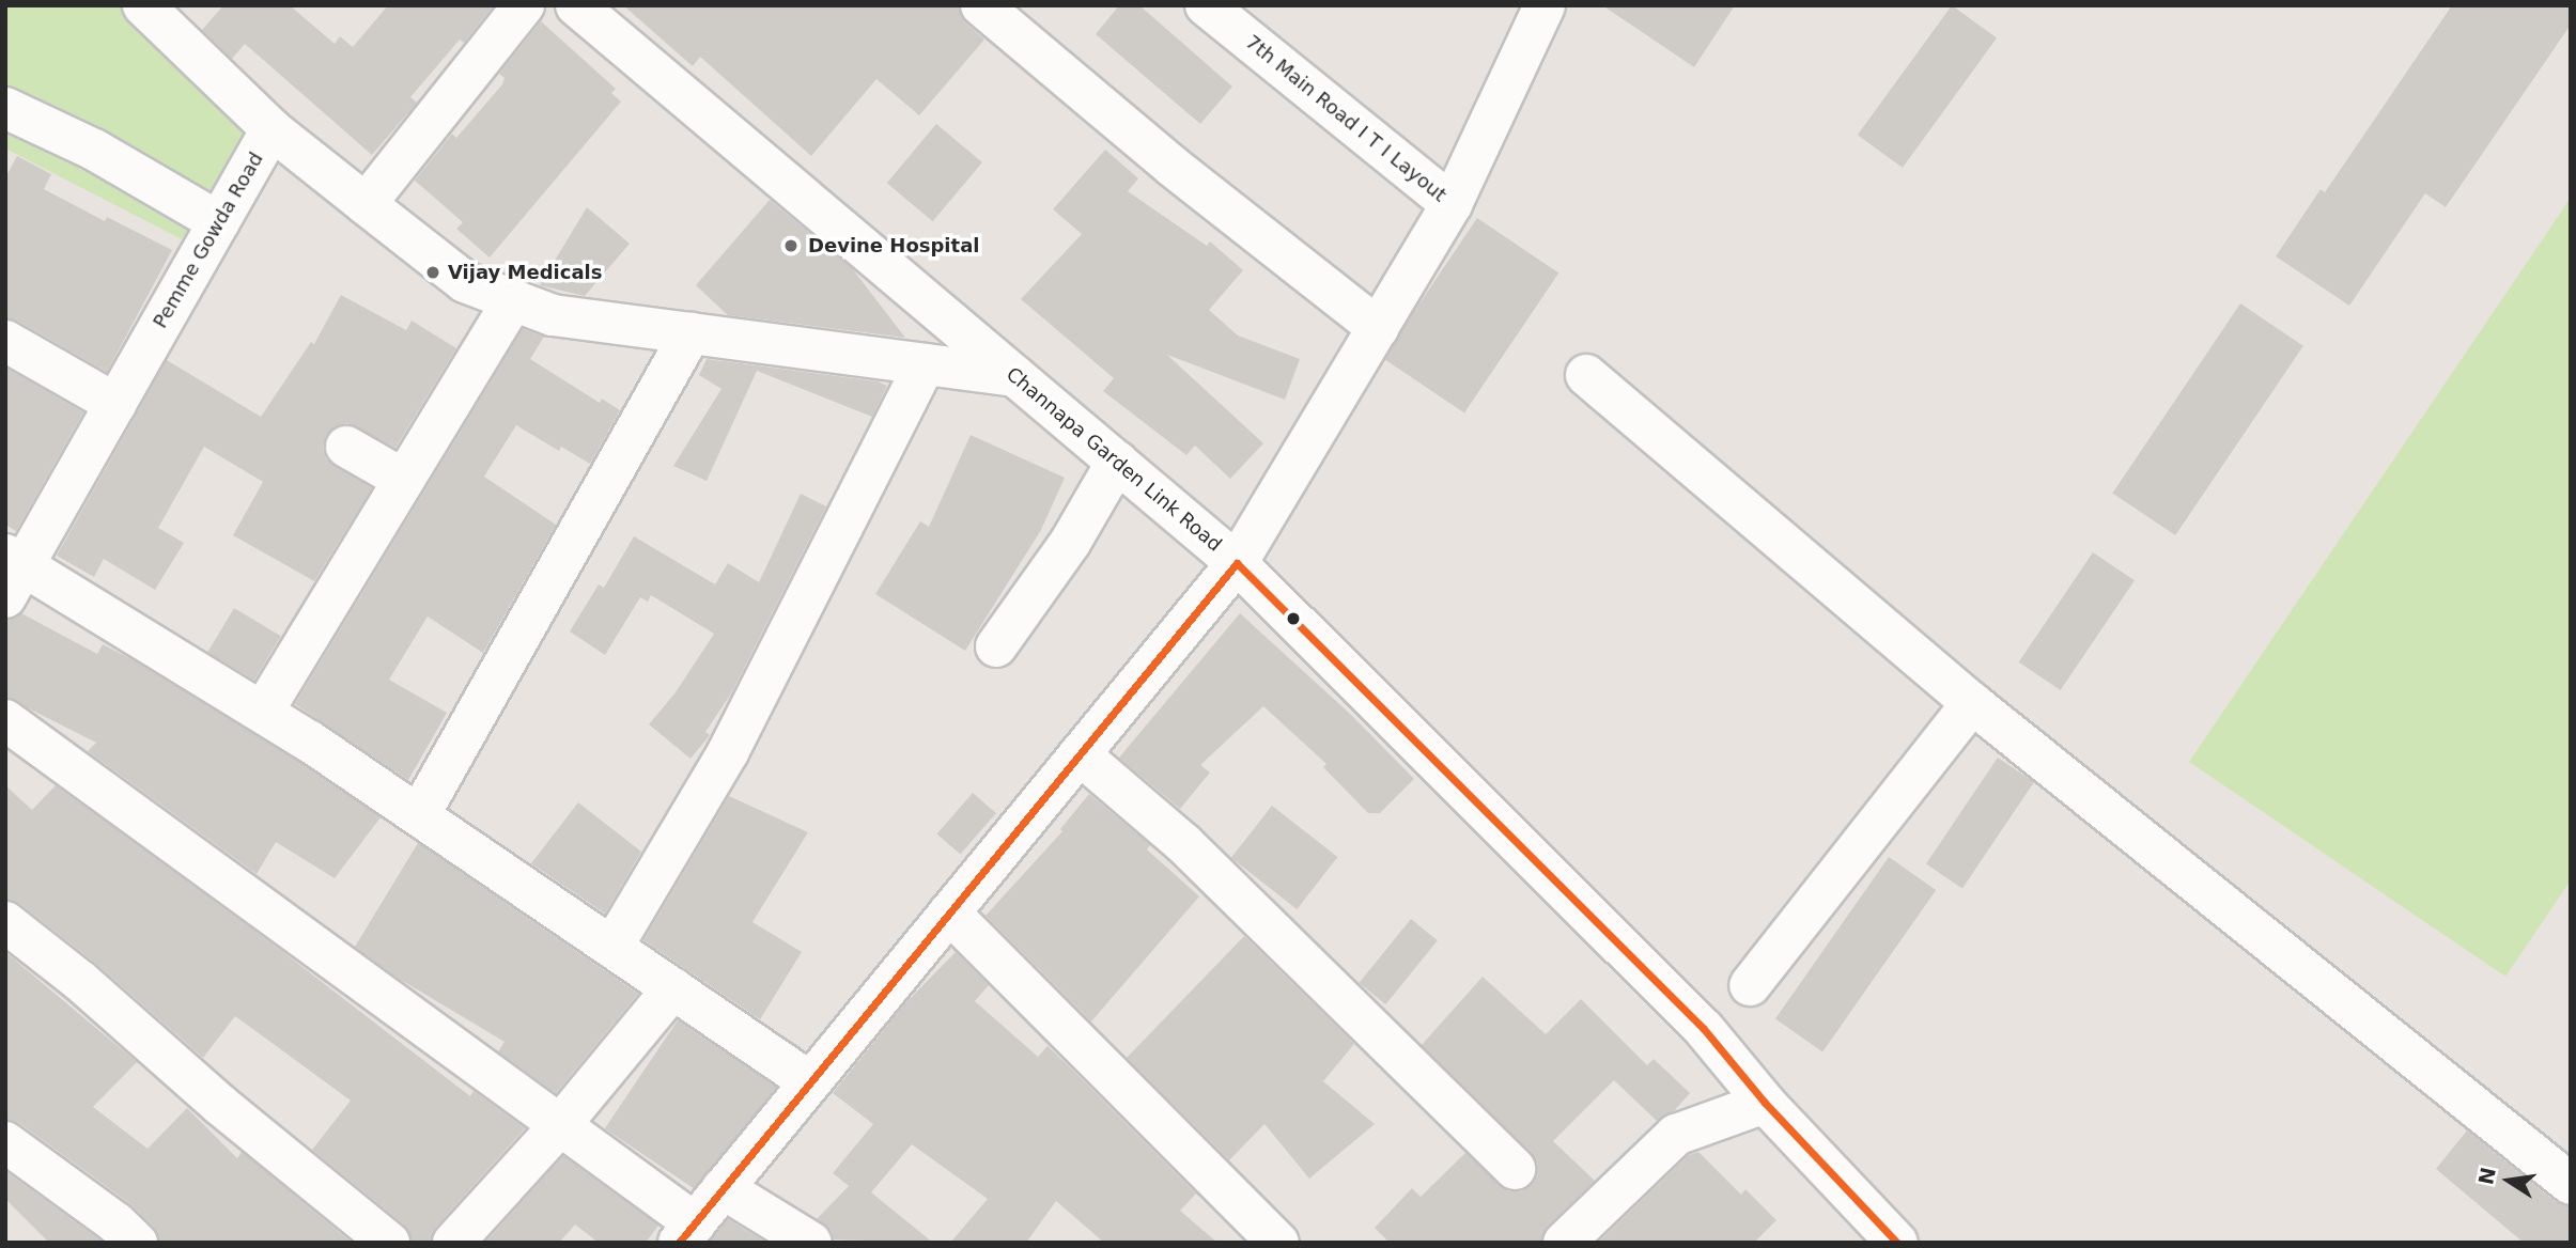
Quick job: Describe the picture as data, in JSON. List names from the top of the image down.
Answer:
{
  "streets": {
    "street": ["7th Main Road I T I Layout", "Pemme Gowda Road", "Channapa Garden Link Road"]
  },
  "crossings": [
    ["Pemme Gowda Road", "Channapa Garden Link Road"]
  ],
  "places": ["Devine Hospital", "Vijay Medicals"],
  "north": "left"
}
